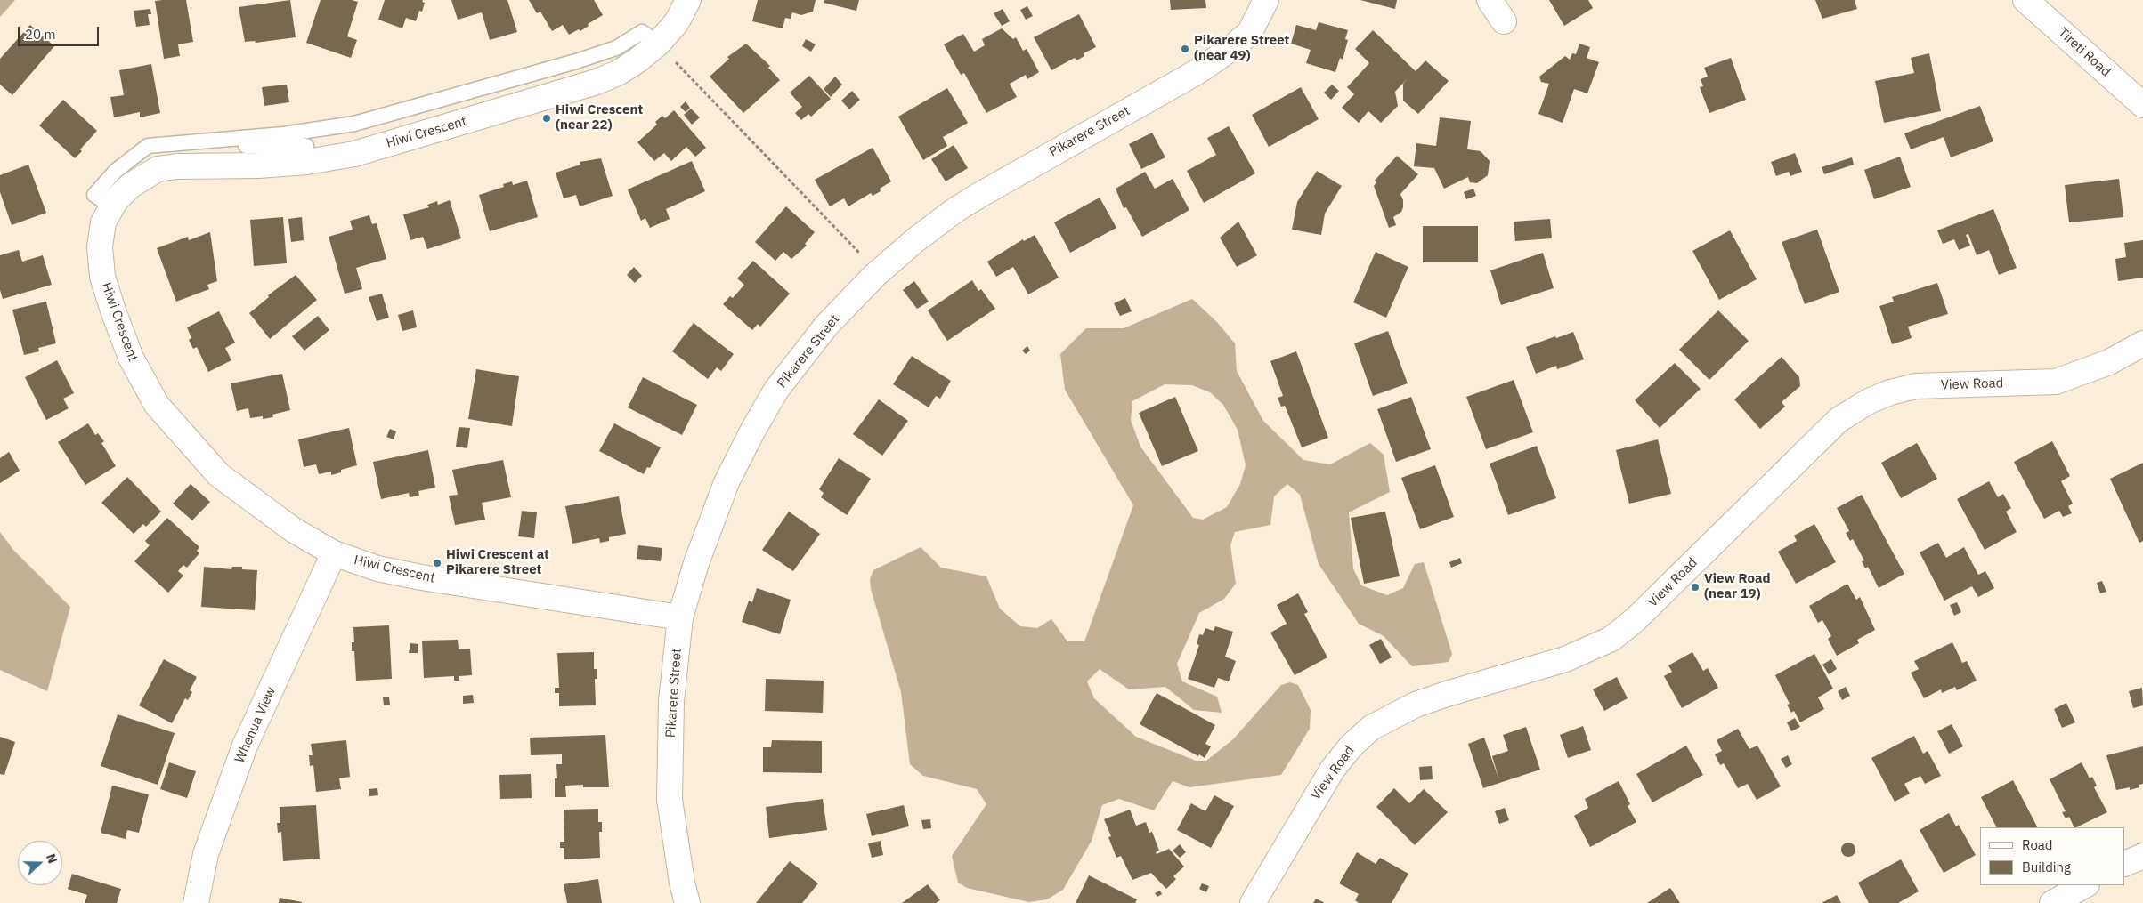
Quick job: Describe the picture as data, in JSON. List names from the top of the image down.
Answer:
{
  "streets": {
    "street": [
      "Tireti Road",
      "Pikarere Street",
      "Hiwi Crescent",
      "View Road",
      "Whenua View"
    ]
  },
  "crossings": [
    ["Pikarere Street", "Hiwi Crescent"],
    ["Hiwi Crescent", "Whenua View"]
  ],
  "places": [
    "Pikarere Street (near 49)",
    "Hiwi Crescent (near 22)",
    "Hiwi Crescent at Pikarere Street",
    "View Road (near 19)"
  ],
  "legend": ["Road", "Building"],
  "scale_bar": "20 m",
  "north": "right"
}
